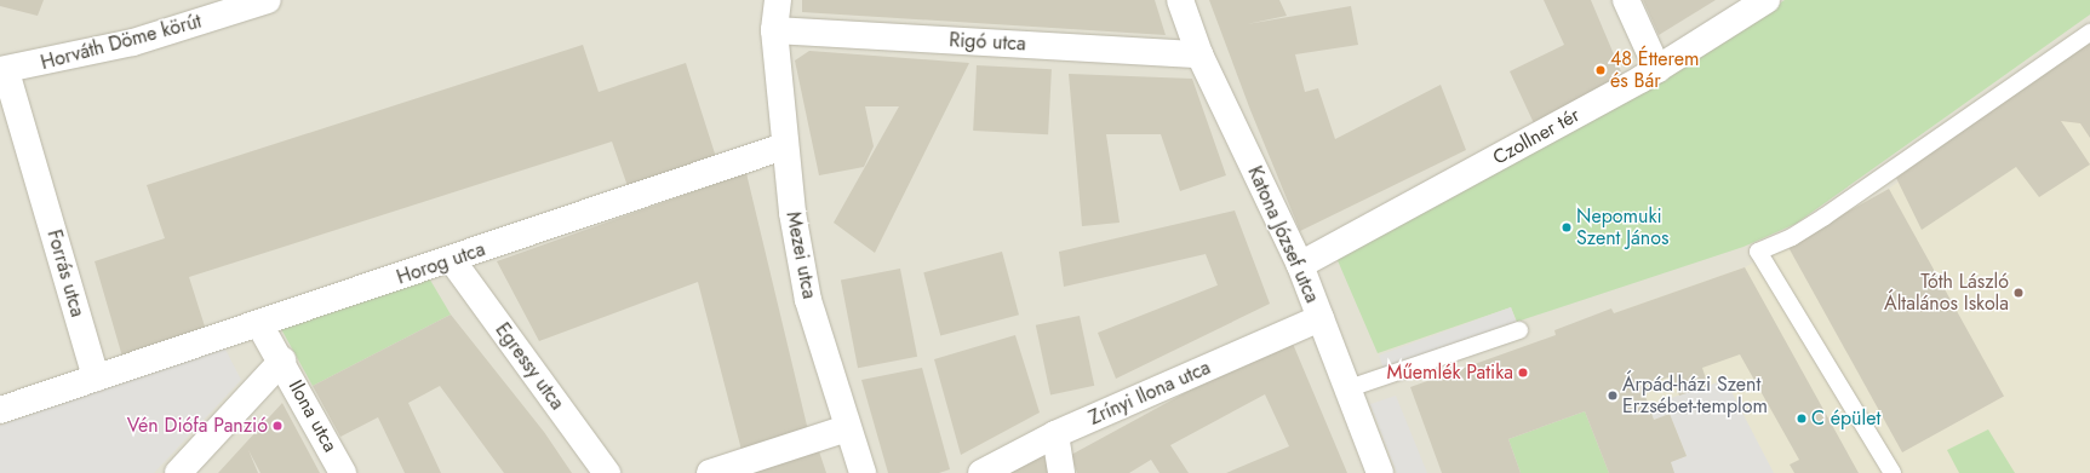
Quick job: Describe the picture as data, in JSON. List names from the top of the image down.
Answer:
{
  "streets": {
    "street": [
      "Horváth Döme körút",
      "Rigó utca",
      "Czollner tér",
      "Katona József utca",
      "Mezei utca",
      "Horog utca",
      "Forrás utca",
      "Egressy utca",
      "Zrínyi Ilona utca",
      "Ilona utca"
    ]
  },
  "crossings": [
    ["Horváth Döme körút", "Forrás utca"],
    ["Rigó utca", "Katona József utca"],
    ["Rigó utca", "Mezei utca"],
    ["Czollner tér", "Katona József utca"],
    ["Katona József utca", "Zrínyi Ilona utca"],
    ["Mezei utca", "Horog utca"],
    ["Horog utca", "Forrás utca"],
    ["Horog utca", "Egressy utca"],
    ["Horog utca", "Ilona utca"]
  ],
  "places": [
    "48 Étterem és Bár",
    "Nepomuki Szent János",
    "Tóth László Általános Iskola",
    "Műemlék Patika",
    "Árpád-házi Szent Erzsébet-templom",
    "C épület",
    "Vén Diófa Panzió"
  ]
}
